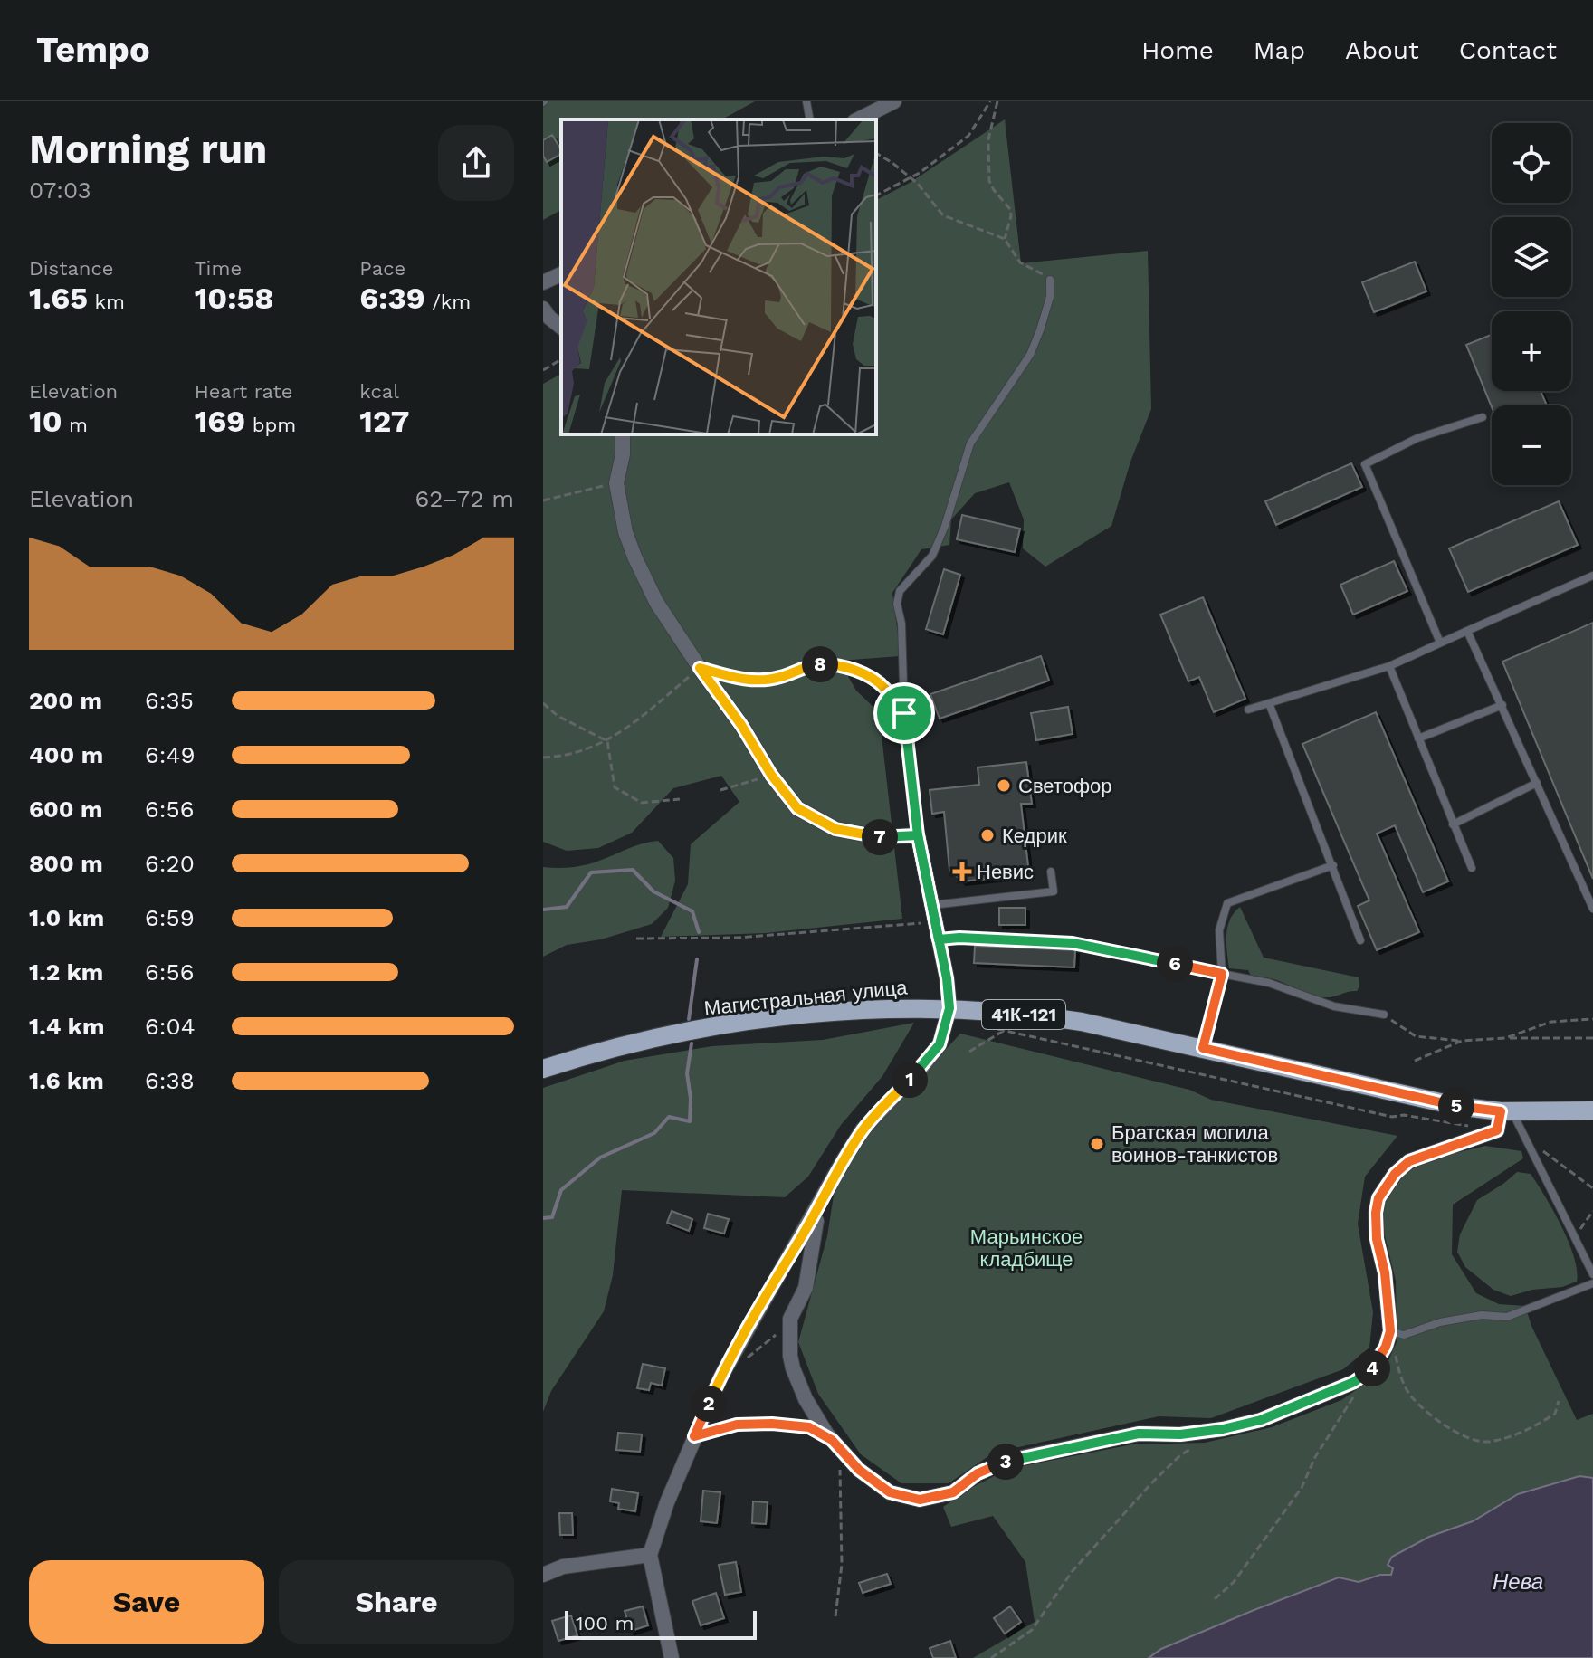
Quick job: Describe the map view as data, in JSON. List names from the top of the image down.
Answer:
{
  "streets": {
    "main road": ["Магистральная улица", "41К-121"]
  },
  "crossings": [
    ["Магистральная улица", "41К-121"]
  ],
  "water": ["Нева"],
  "parks": ["Марьинское кладбище"],
  "places": {
    "other": ["Светофор", "Кедрик", "Братская могила воинов-танкистов"],
    "health": ["Невис"]
  },
  "scale_bar": "100 m",
  "page": {
    "header": "Tempo",
    "nav": [
      "Home",
      "Map",
      "About",
      "Contact"
    ],
    "heading": ["Morning run", "07:03"],
    "map_buttons": ["+", "−"],
    "stats": [
      ["Distance", "1.65 km"],
      ["Time", "10:58"],
      ["Pace", "6:39 /km"],
      ["Elevation", "10 m"],
      ["Heart rate", "169 bpm"],
      ["kcal", "127"]
    ],
    "chart": ["Elevation", "62–72 m"],
    "pins": [
      "8",
      "7",
      "6",
      "1",
      "5",
      "4",
      "2",
      "3"
    ],
    "list": [
      {
        "name": "200 m",
        "note": "6:35"
      },
      {
        "name": "400 m",
        "note": "6:49"
      },
      {
        "name": "600 m",
        "note": "6:56"
      },
      {
        "name": "800 m",
        "note": "6:20"
      },
      {
        "name": "1.0 km",
        "note": "6:59"
      },
      {
        "name": "1.2 km",
        "note": "6:56"
      },
      {
        "name": "1.4 km",
        "note": "6:04"
      },
      {
        "name": "1.6 km",
        "note": "6:38"
      }
    ],
    "buttons": ["Save", "Share"],
    "scale": "100 m"
  }
}
